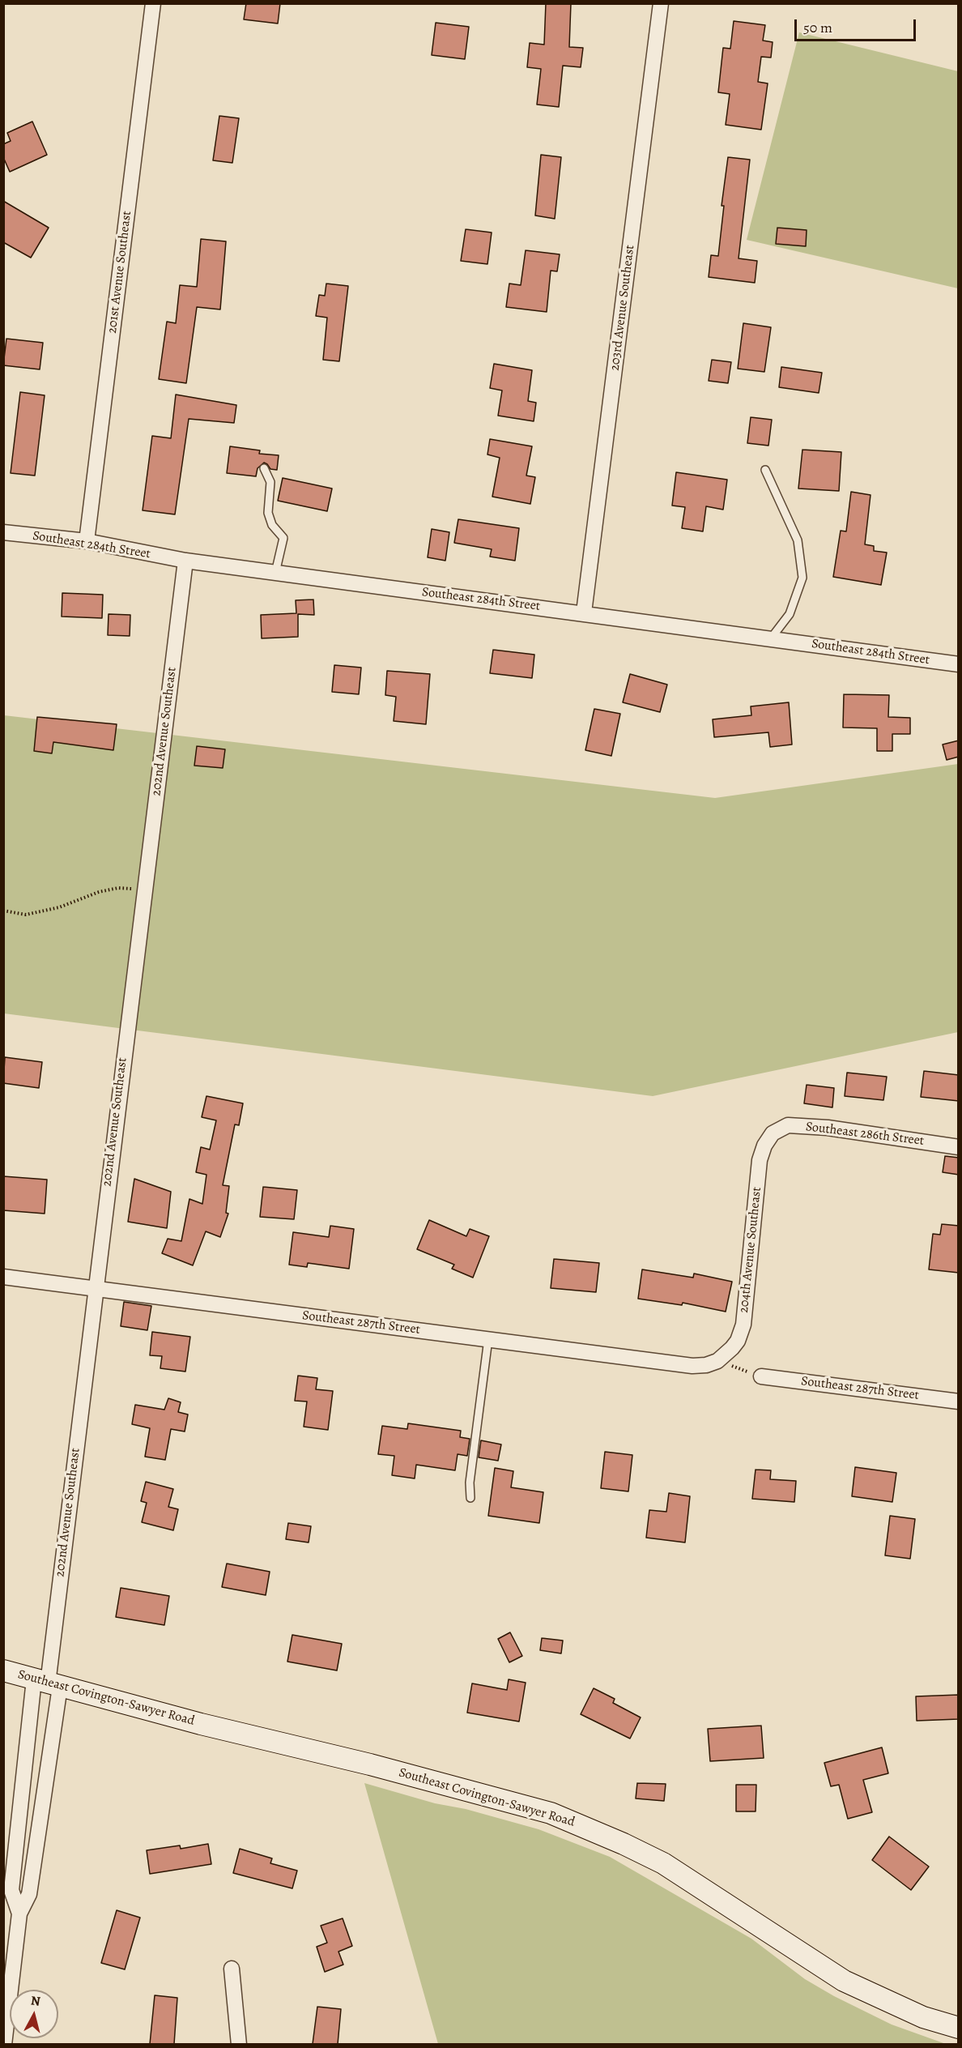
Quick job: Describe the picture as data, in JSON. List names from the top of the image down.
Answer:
{
  "streets": {
    "street": [
      "201st Avenue Southeast",
      "203rd Avenue Southeast",
      "Southeast 284th Street",
      "202nd Avenue Southeast",
      "Southeast 286th Street",
      "204th Avenue Southeast",
      "Southeast 287th Street",
      "Southeast Covington-Sawyer Road"
    ]
  },
  "crossings": [
    ["201st Avenue Southeast", "Southeast 284th Street"],
    ["203rd Avenue Southeast", "Southeast 284th Street"],
    ["Southeast 284th Street", "202nd Avenue Southeast"],
    ["202nd Avenue Southeast", "Southeast 287th Street"],
    ["202nd Avenue Southeast", "Southeast Covington-Sawyer Road"],
    ["Southeast 286th Street", "204th Avenue Southeast"],
    ["204th Avenue Southeast", "Southeast 287th Street"]
  ],
  "scale_bar": "50 m",
  "north": "top"
}
